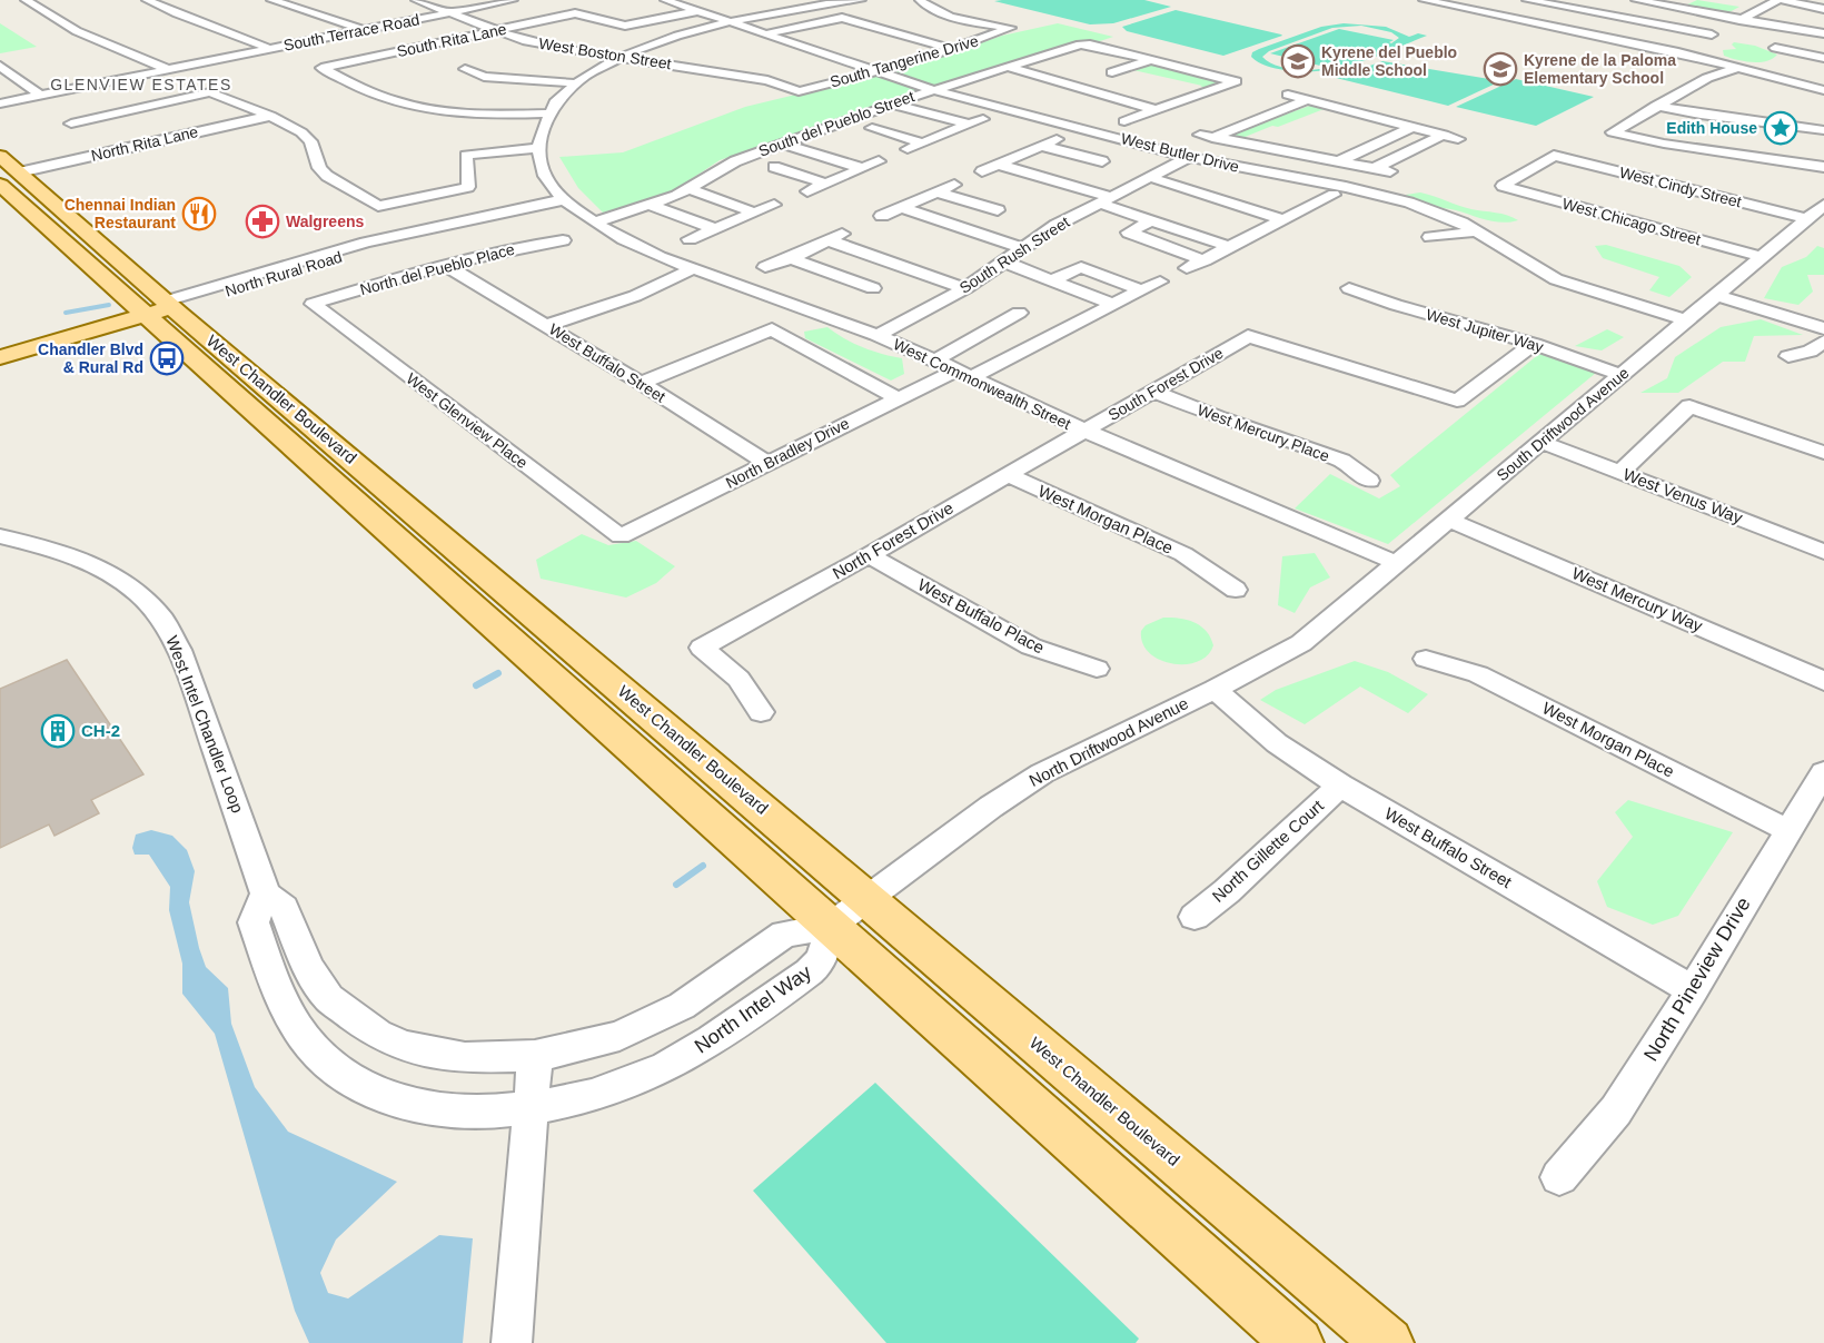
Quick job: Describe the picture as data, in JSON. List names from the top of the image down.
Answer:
{
  "streets": {
    "main road": ["North Rural Road", "West Chandler Boulevard"],
    "street": [
      "South Terrace Road",
      "South Rita Lane",
      "West Boston Street",
      "South Tangerine Drive",
      "South del Pueblo Street",
      "North Rita Lane",
      "West Butler Drive",
      "West Cindy Street",
      "West Chicago Street",
      "South Rush Street",
      "North del Pueblo Place",
      "West Jupiter Way",
      "West Buffalo Street",
      "West Commonwealth Street",
      "South Forest Drive",
      "West Glenview Place",
      "South Driftwood Avenue",
      "West Mercury Place",
      "North Bradley Drive",
      "West Venus Way",
      "West Morgan Place",
      "North Forest Drive",
      "West Mercury Way",
      "West Buffalo Place",
      "West Intel Chandler Loop",
      "North Driftwood Avenue",
      "North Gillette Court",
      "North Pineview Drive",
      "North Intel Way"
    ]
  },
  "crossings": [
    ["South Terrace Road", "West Boston Street"],
    ["South Rita Lane", "West Boston Street"],
    ["South Rita Lane", "West Butler Drive"],
    ["West Boston Street", "South Tangerine Drive"],
    ["South Tangerine Drive", "West Butler Drive"],
    ["South del Pueblo Street", "West Butler Drive"],
    ["South del Pueblo Street", "West Commonwealth Street"],
    ["North Rita Lane", "West Chandler Boulevard"],
    ["West Butler Drive", "South Rush Street"],
    ["West Butler Drive", "South Driftwood Avenue"],
    ["West Cindy Street", "West Chicago Street"],
    ["West Cindy Street", "South Driftwood Avenue"],
    ["West Chicago Street", "South Driftwood Avenue"],
    ["South Rush Street", "West Commonwealth Street"],
    ["North del Pueblo Place", "West Buffalo Street"],
    ["North del Pueblo Place", "West Glenview Place"],
    ["North Rural Road", "West Commonwealth Street"],
    ["North Rural Road", "West Chandler Boulevard"],
    ["West Jupiter Way", "South Forest Drive"],
    ["West Jupiter Way", "South Driftwood Avenue"],
    ["West Buffalo Street", "North Bradley Drive"],
    ["West Buffalo Street", "North Driftwood Avenue"],
    ["West Buffalo Street", "North Gillette Court"],
    ["West Buffalo Street", "North Pineview Drive"],
    ["West Commonwealth Street", "South Forest Drive"],
    ["West Commonwealth Street", "South Driftwood Avenue"],
    ["West Commonwealth Street", "North Bradley Drive"],
    ["West Commonwealth Street", "North Forest Drive"],
    ["South Forest Drive", "West Mercury Place"],
    ["South Forest Drive", "North Forest Drive"],
    ["West Chandler Boulevard", "North Driftwood Avenue"],
    ["West Chandler Boulevard", "North Intel Way"],
    ["West Glenview Place", "North Bradley Drive"],
    ["South Driftwood Avenue", "West Venus Way"],
    ["South Driftwood Avenue", "West Mercury Way"],
    ["South Driftwood Avenue", "North Driftwood Avenue"],
    ["West Morgan Place", "North Forest Drive"],
    ["West Morgan Place", "North Pineview Drive"],
    ["North Forest Drive", "West Buffalo Place"],
    ["North Driftwood Avenue", "North Intel Way"]
  ],
  "districts": ["GLENVIEW ESTATES"],
  "places": {
    "school or university": ["Kyrene del Pueblo Middle School", "Kyrene de la Paloma Elementary School"],
    "place": ["Edith House"],
    "restaurant": ["Chennai Indian Restaurant"],
    "pharmacy": ["Walgreens"],
    "bus stop": ["Chandler Blvd & Rural Rd"],
    "building": ["CH-2"]
  }
}
